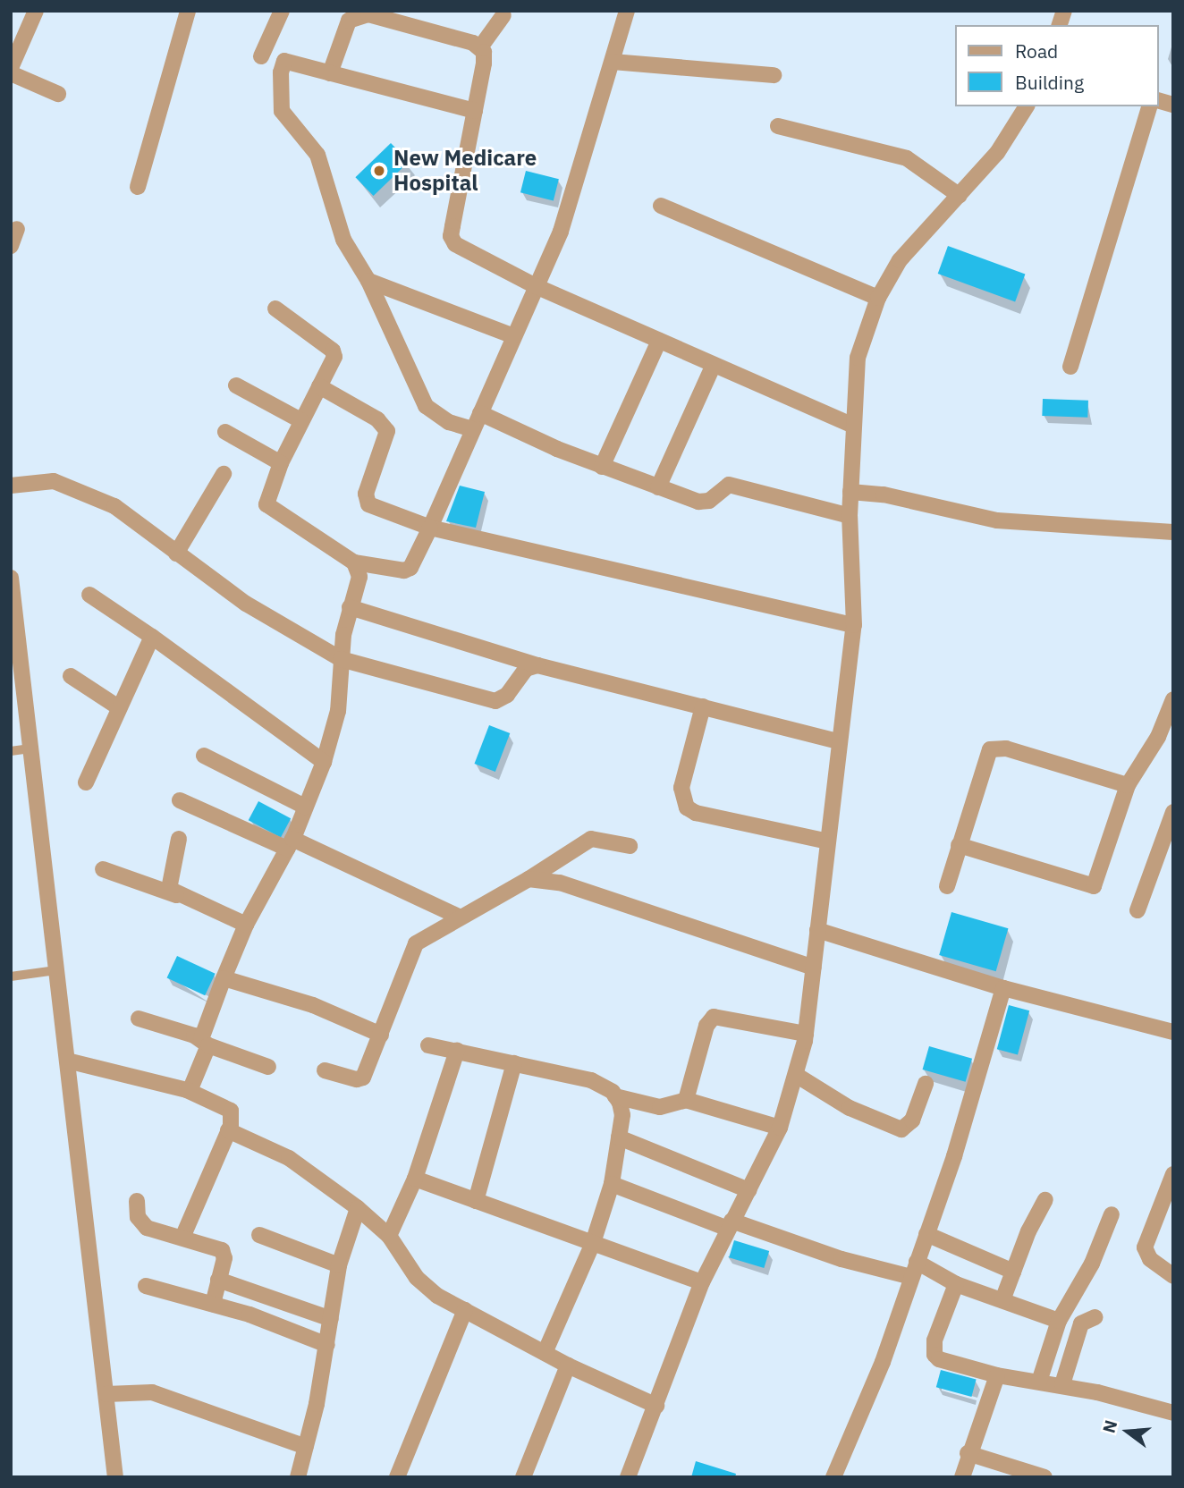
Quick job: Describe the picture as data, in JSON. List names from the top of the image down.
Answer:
{
  "places": ["New Medicare Hospital"],
  "legend": ["Road", "Building"],
  "north": "left"
}
